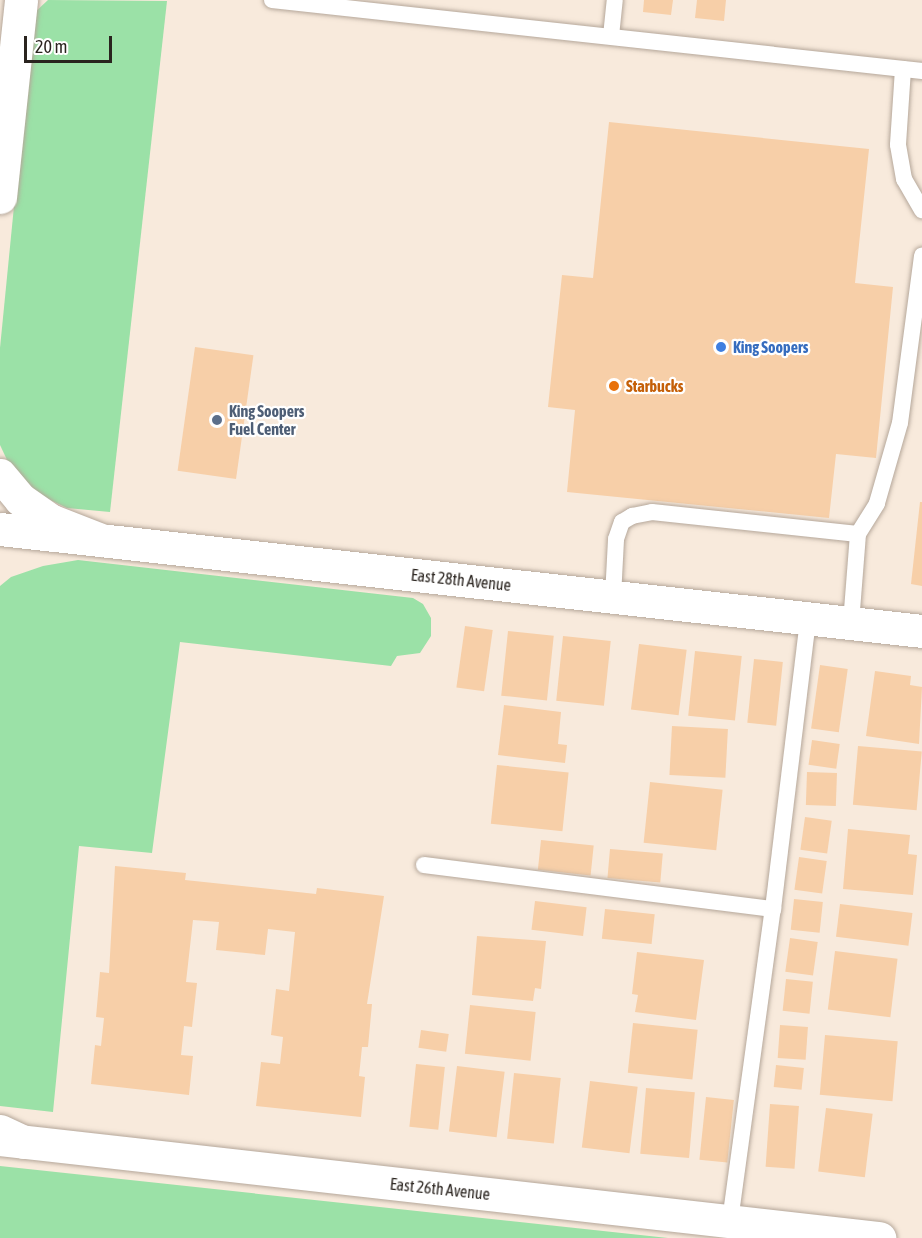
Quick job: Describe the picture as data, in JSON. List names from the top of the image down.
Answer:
{
  "streets": {
    "street": ["East 28th Avenue", "East 26th Avenue"]
  },
  "places": ["King Soopers", "Starbucks", "King Soopers Fuel Center"],
  "scale_bar": "20 m"
}
